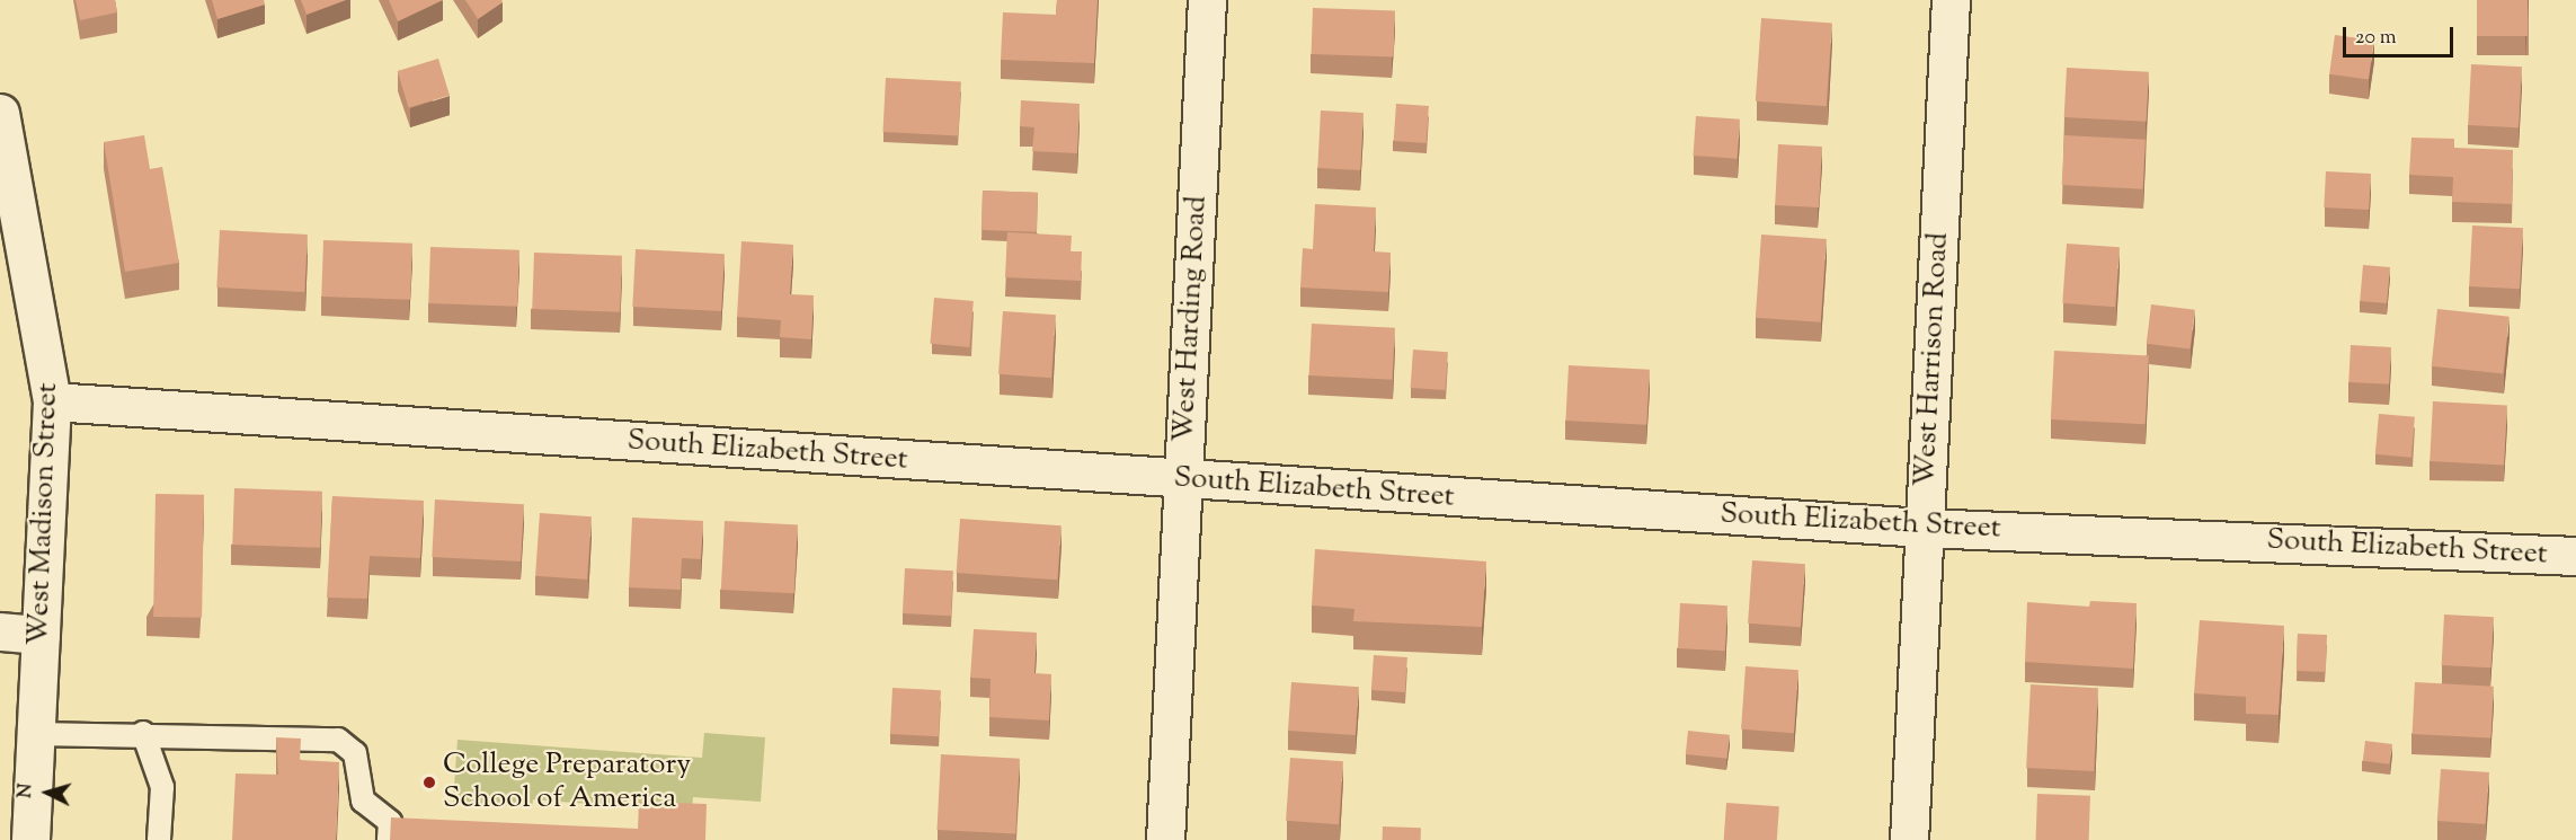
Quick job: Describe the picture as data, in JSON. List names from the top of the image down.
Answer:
{
  "streets": {
    "street": [
      "West Harding Road",
      "West Harrison Road",
      "South Elizabeth Street",
      "West Madison Street"
    ]
  },
  "crossings": [
    ["West Harding Road", "South Elizabeth Street"],
    ["West Harrison Road", "South Elizabeth Street"],
    ["South Elizabeth Street", "West Madison Street"]
  ],
  "places": ["College Preparatory School of America"],
  "scale_bar": "20 m",
  "north": "left"
}
